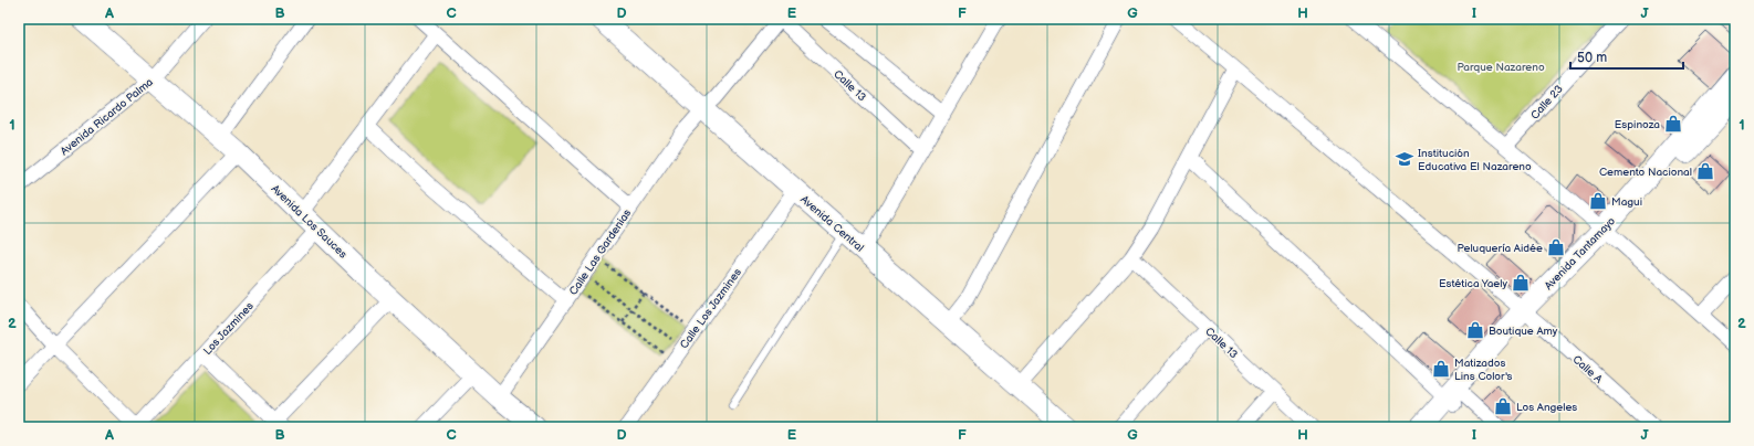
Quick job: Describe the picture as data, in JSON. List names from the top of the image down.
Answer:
{
  "streets": {
    "street": [
      "Calle 13",
      "Calle 23",
      "Avenida Ricardo Palma",
      "Avenida Los Sauces",
      "Avenida Central",
      "Calle Las Gardenias",
      "Avenida Tantamayo",
      "Calle Los Jazmines",
      "Los Jazmines",
      "Calle A"
    ]
  },
  "crossings": [
    ["Calle 13", "Calle Las Gardenias"],
    ["Avenida Ricardo Palma", "Avenida Los Sauces"],
    ["Avenida Los Sauces", "Calle Las Gardenias"],
    ["Avenida Los Sauces", "Los Jazmines"],
    ["Avenida Central", "Calle Las Gardenias"],
    ["Avenida Central", "Calle Los Jazmines"],
    ["Avenida Tantamayo", "Calle A"]
  ],
  "parks": ["Parque Nazareno"],
  "places": {
    "shop": [
      "Espinoza",
      "Cemento Nacional",
      "Magui",
      "Peluquería Aidée",
      "Estética Yaely",
      "Boutique Amy",
      "Matizados Lins Color's",
      "Los Angeles"
    ],
    "school or university": ["Institución Educativa El Nazareno"]
  },
  "scale_bar": "50 m",
  "grid": {
    "columns": [
      "A",
      "B",
      "C",
      "D",
      "E",
      "F",
      "G",
      "H",
      "I",
      "J"
    ],
    "rows": ["1", "2"]
  }
}
